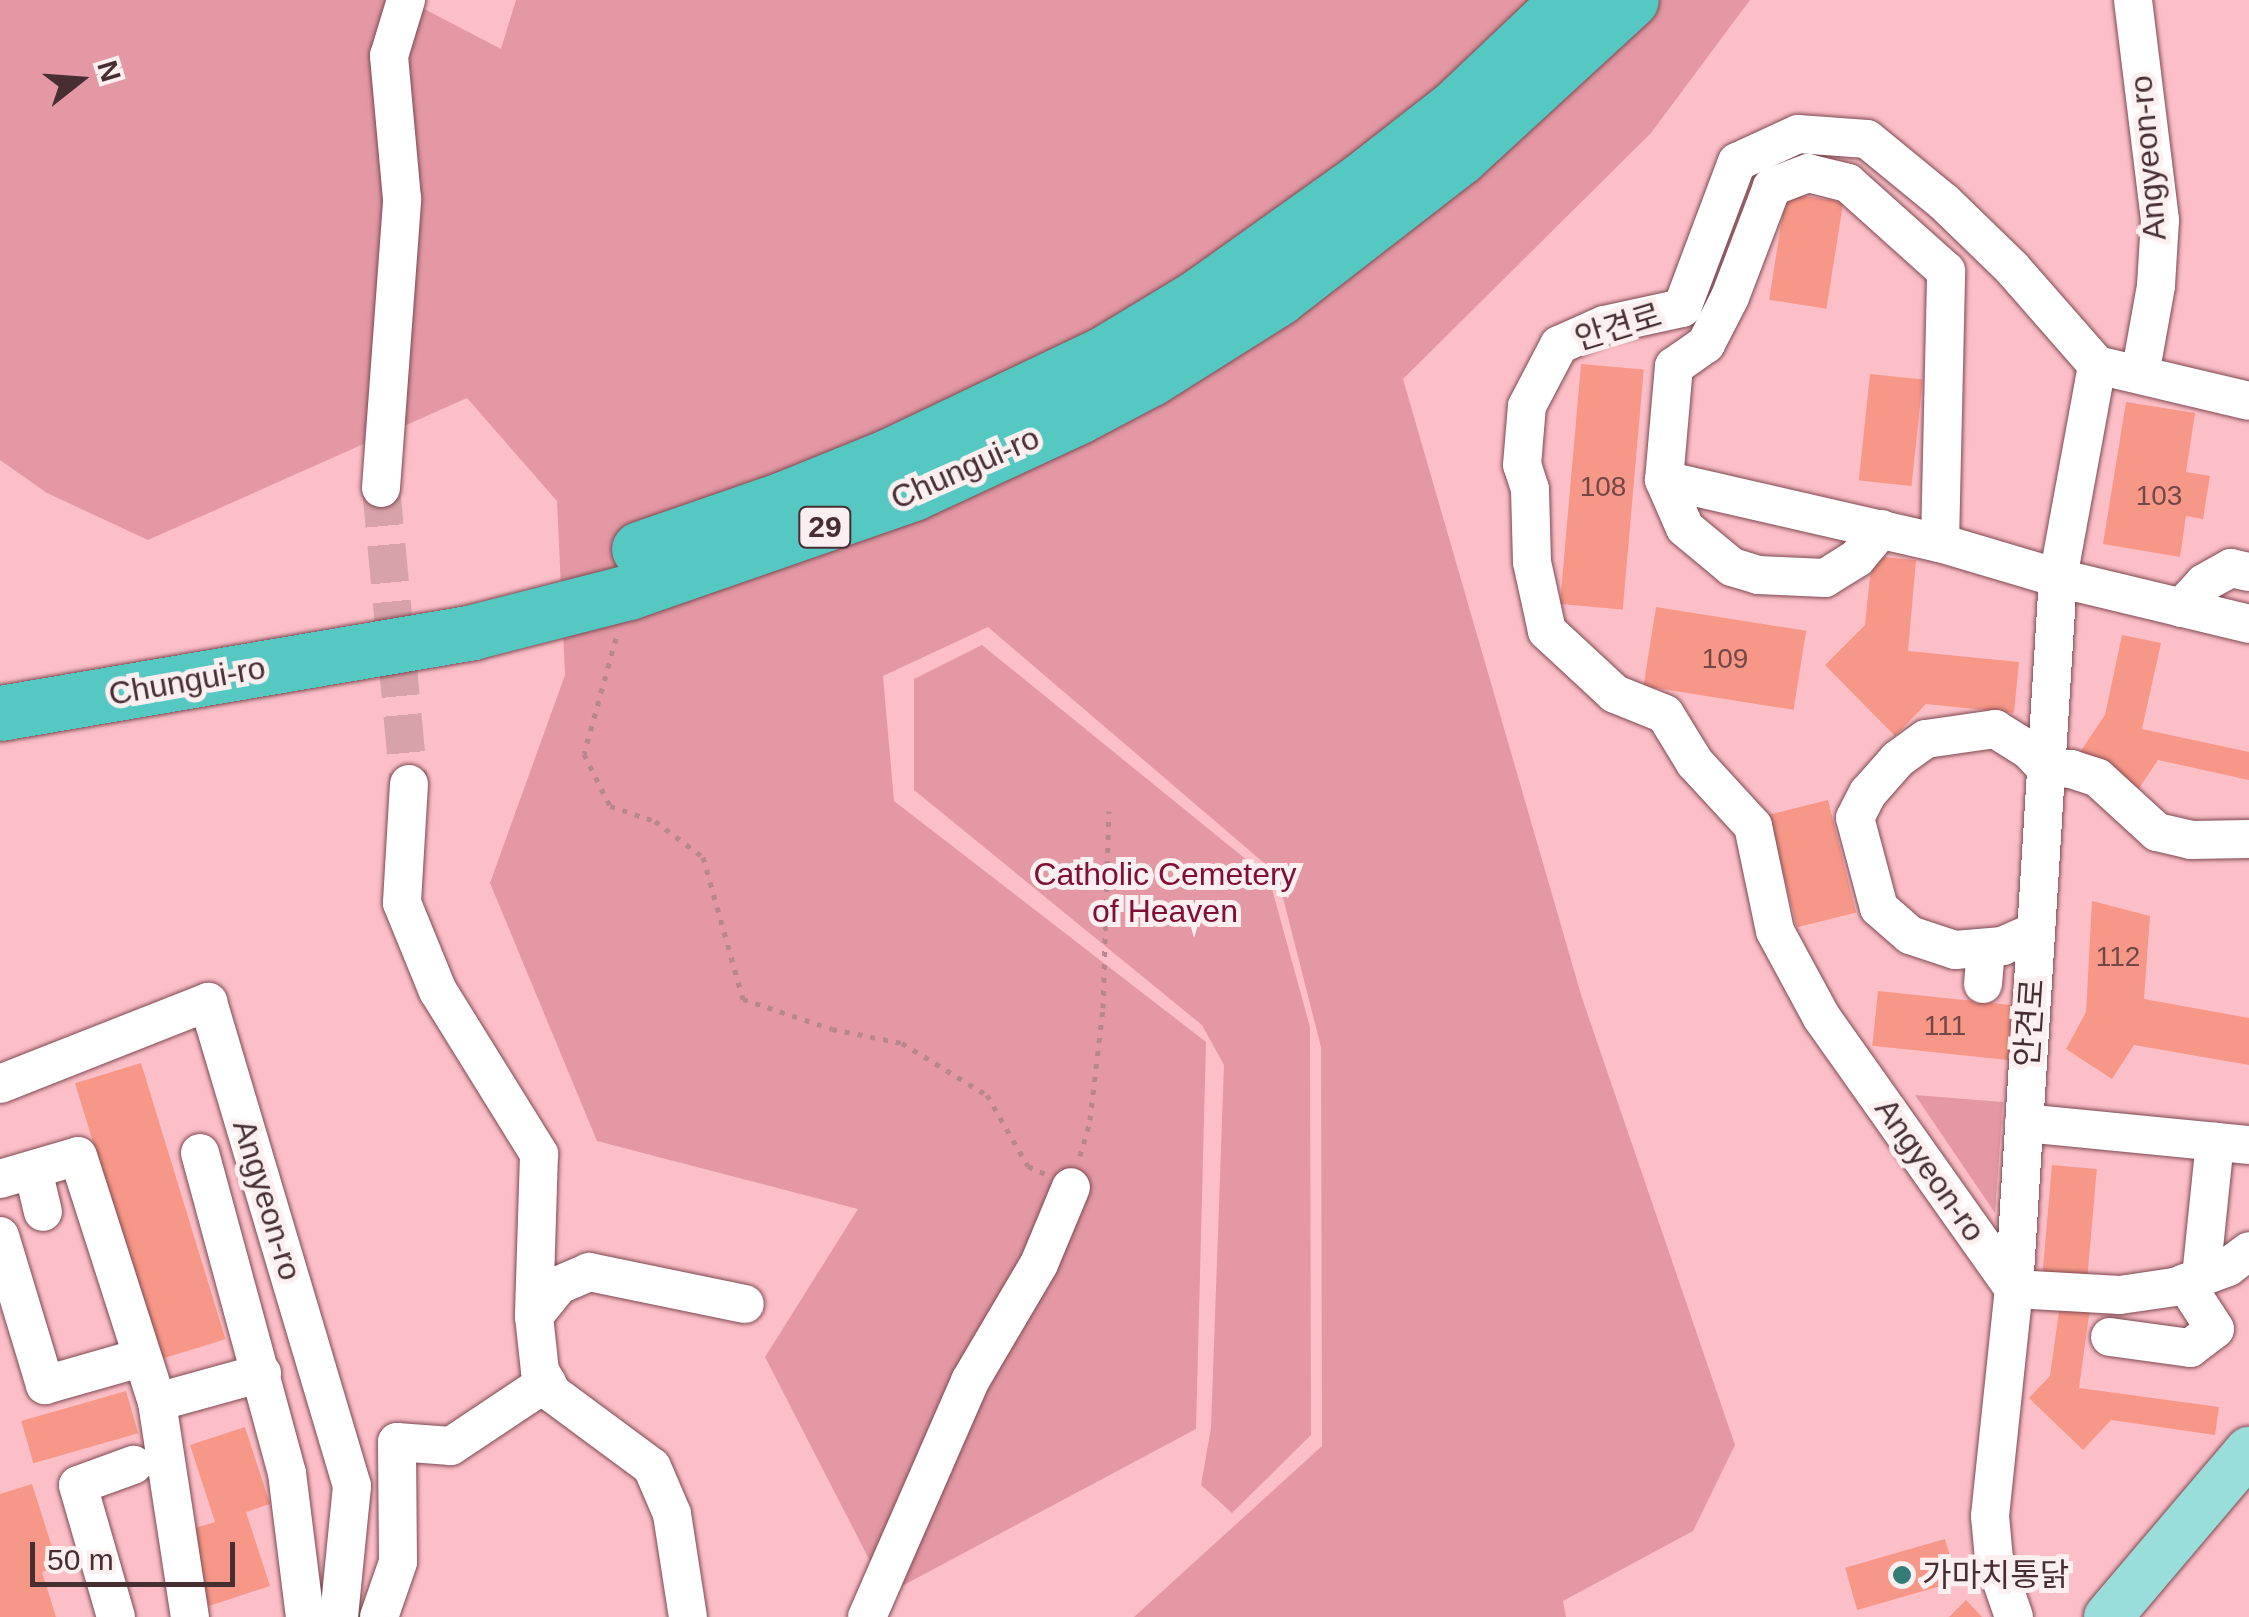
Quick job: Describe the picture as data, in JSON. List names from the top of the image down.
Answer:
{
  "streets": {
    "highway": ["Chungui-ro", "29"],
    "street": ["Angyeon-ro", "안견로"]
  },
  "parks": ["Catholic Cemetery of Heaven"],
  "places": ["가마치통닭"],
  "house_numbers": [
    "108",
    "103",
    "109",
    "112",
    "111"
  ],
  "scale_bar": "50 m",
  "north": "right"
}
